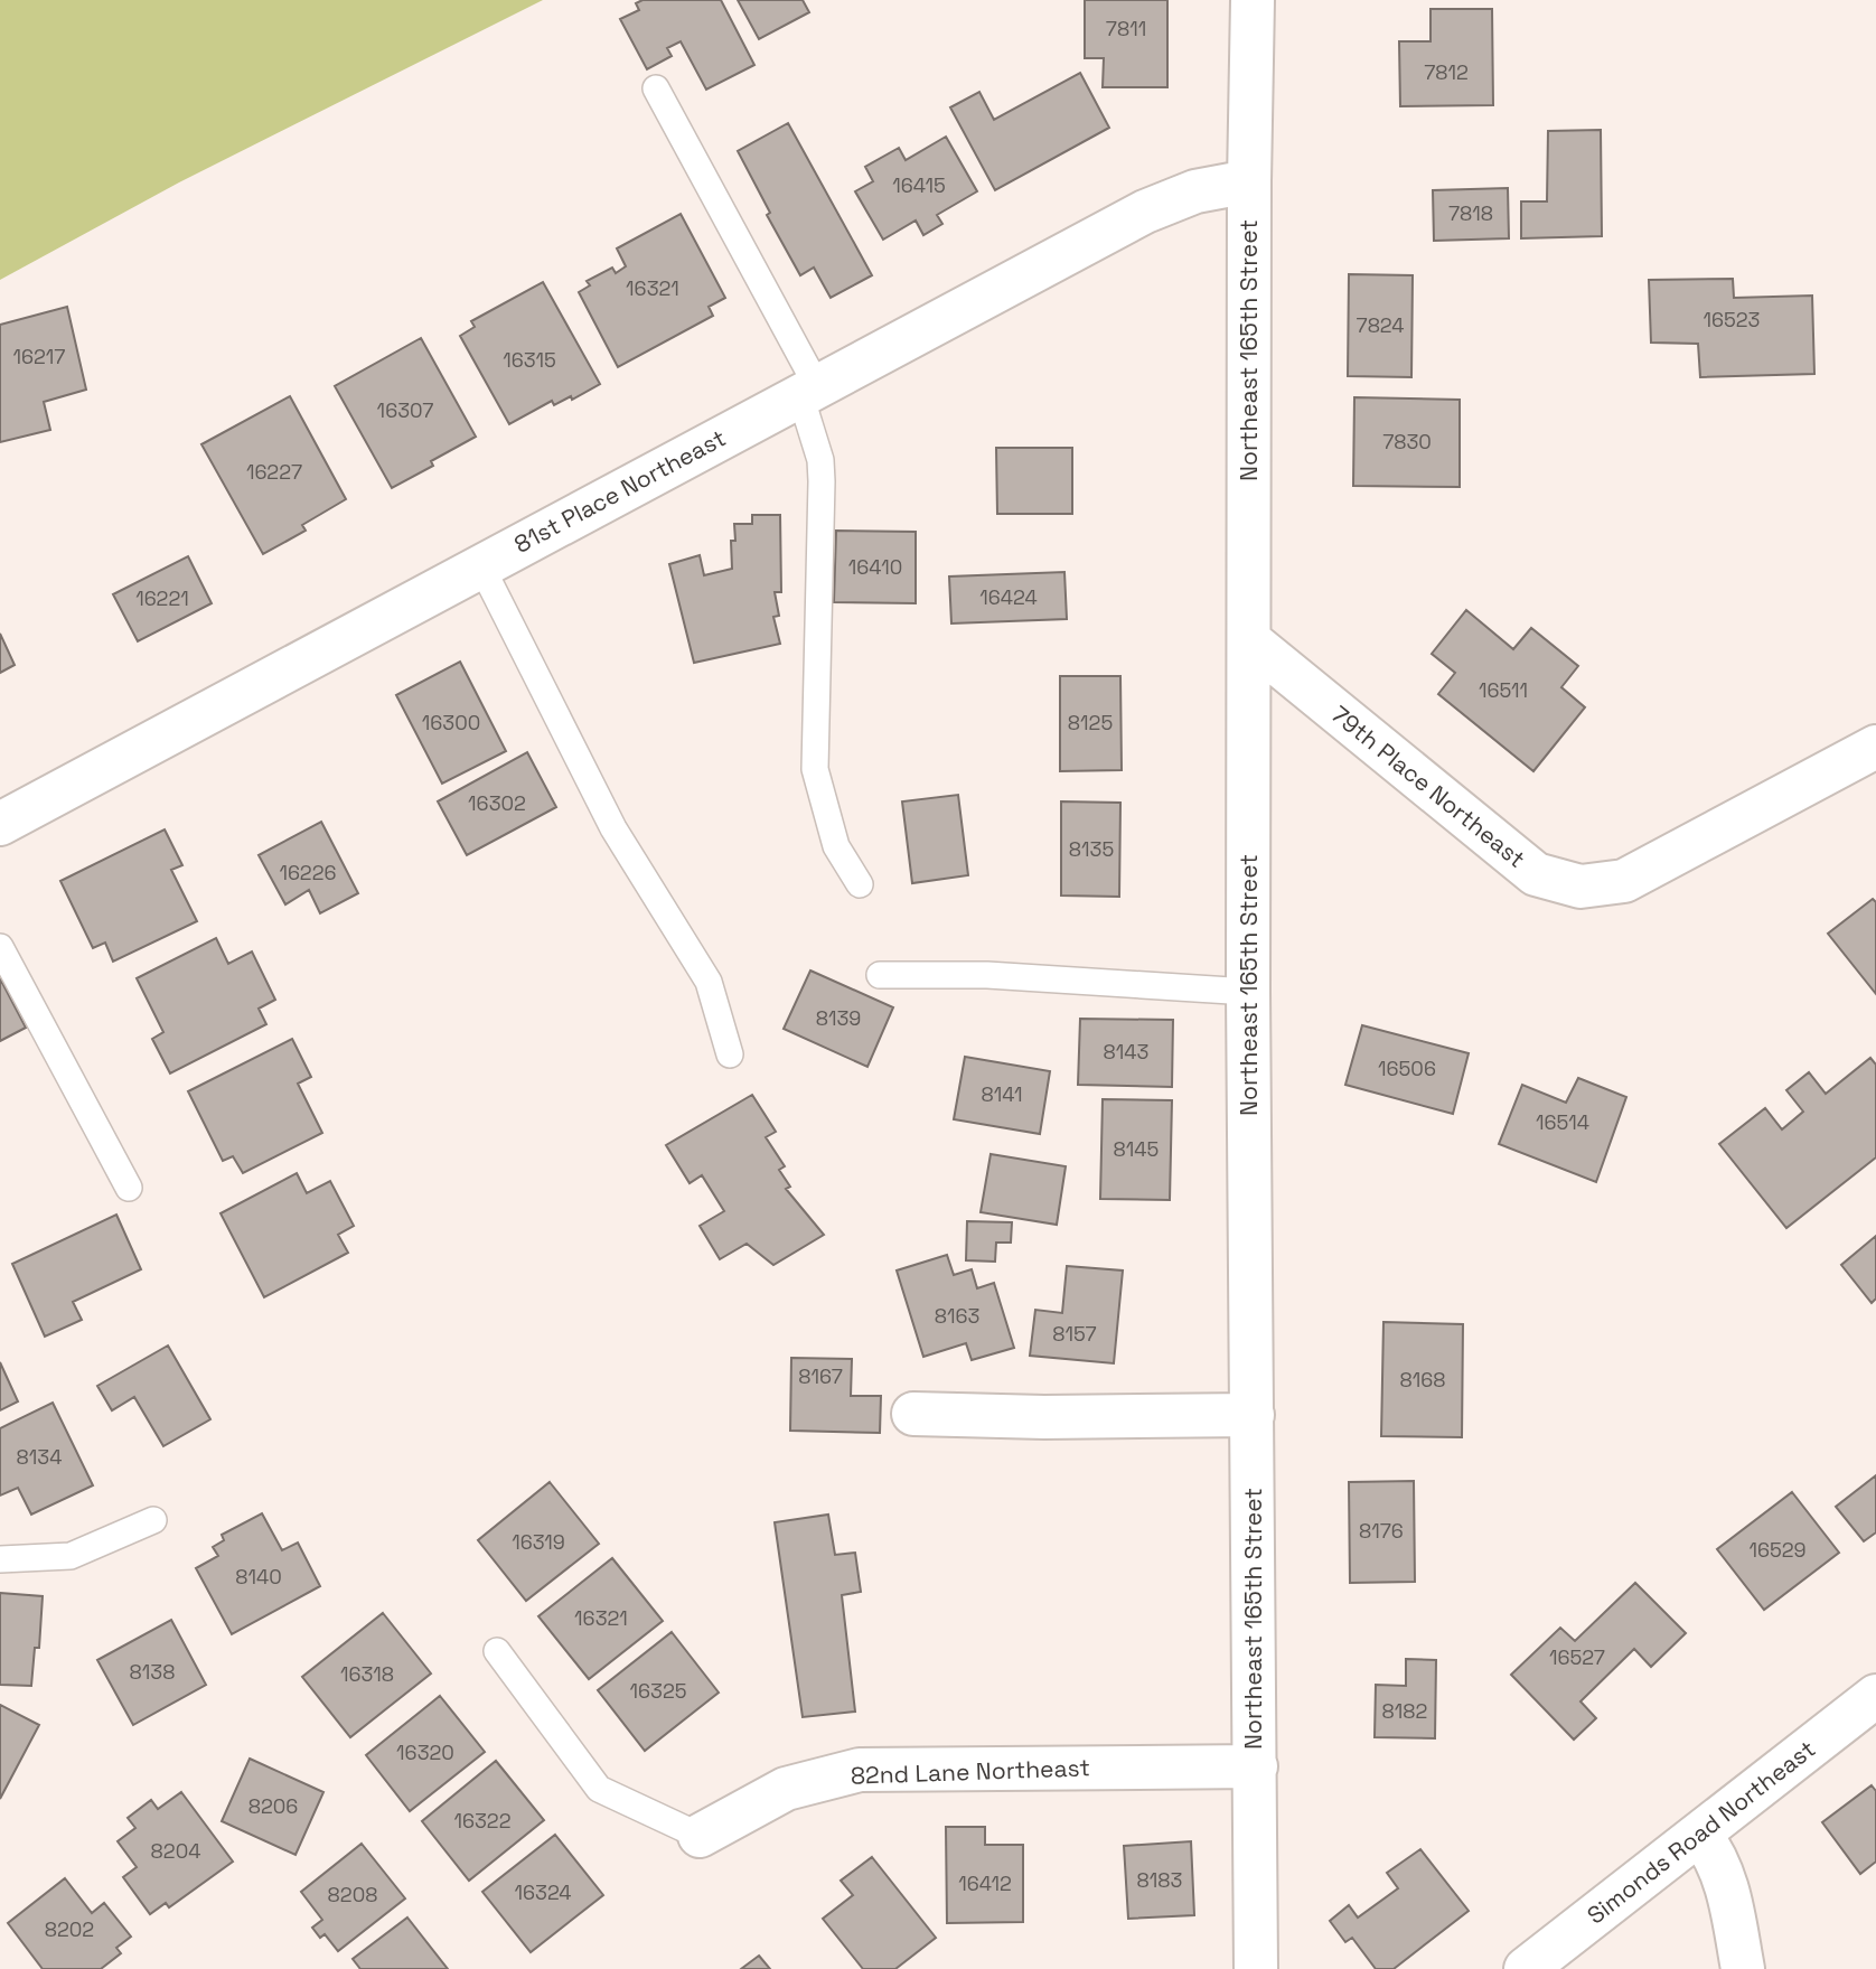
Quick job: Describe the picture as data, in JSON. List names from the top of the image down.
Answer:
{
  "streets": {
    "street": [
      "Northeast 165th Street",
      "81st Place Northeast",
      "79th Place Northeast",
      "82nd Lane Northeast",
      "Simonds Road Northeast"
    ]
  },
  "crossings": [
    ["Northeast 165th Street", "81st Place Northeast"],
    ["Northeast 165th Street", "79th Place Northeast"],
    ["Northeast 165th Street", "82nd Lane Northeast"]
  ],
  "house_numbers": [
    "7811",
    "7812",
    "16415",
    "7818",
    "16321",
    "16523",
    "7824",
    "16217",
    "16315",
    "16307",
    "7830",
    "16227",
    "16410",
    "16424",
    "16221",
    "16511",
    "16300",
    "8125",
    "16302",
    "8135",
    "16226",
    "8139",
    "8143",
    "16506",
    "8141",
    "16514",
    "8145",
    "8163",
    "8157",
    "8167",
    "8168",
    "8134",
    "8176",
    "16319",
    "16529",
    "8140",
    "16321",
    "16527",
    "8138",
    "16318",
    "16325",
    "8182",
    "16320",
    "8206",
    "16322",
    "8204",
    "8183",
    "16412",
    "16324",
    "8208",
    "8202"
  ]
}
